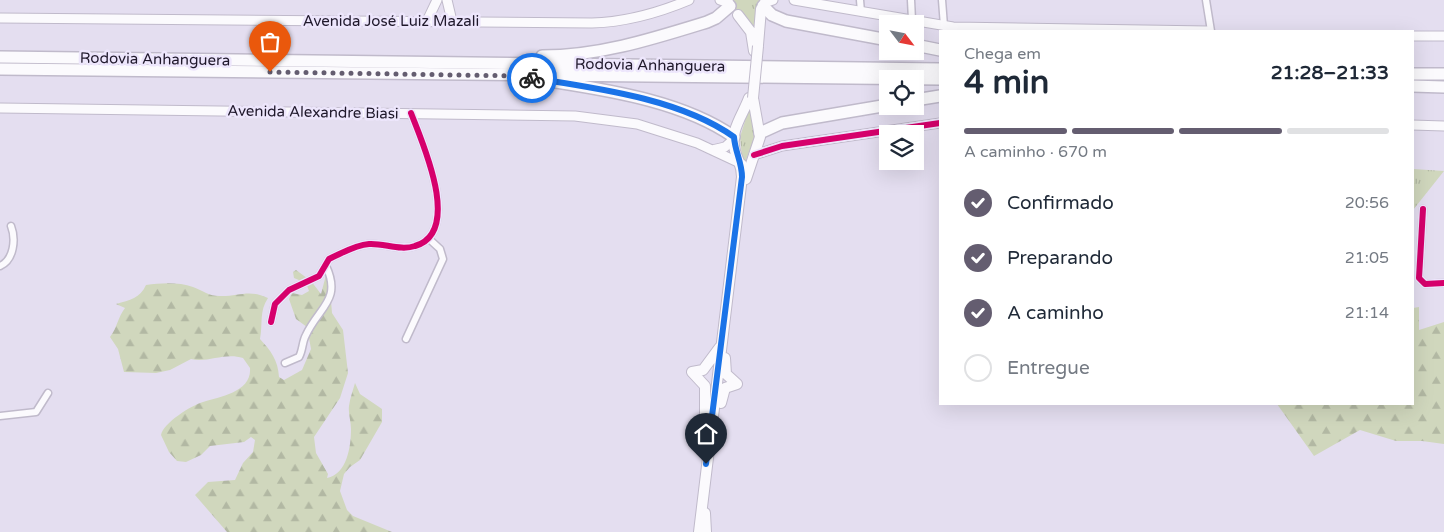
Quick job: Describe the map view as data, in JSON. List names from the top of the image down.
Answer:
{
  "streets": {
    "highway": ["Rodovia Anhanguera"],
    "main road": ["Avenida José Luiz Mazali", "Avenida Alexandre Biasi"]
  },
  "north": "bottom right",
  "page": {
    "heading": ["4 min", "Chega em", "21:28–21:33"],
    "bar": "A caminho · 670 m",
    "list": [
      ["Confirmado", "20:56"],
      ["Preparando", "21:05"],
      ["A caminho", "21:14"],
      "Entregue"
    ]
  }
}
